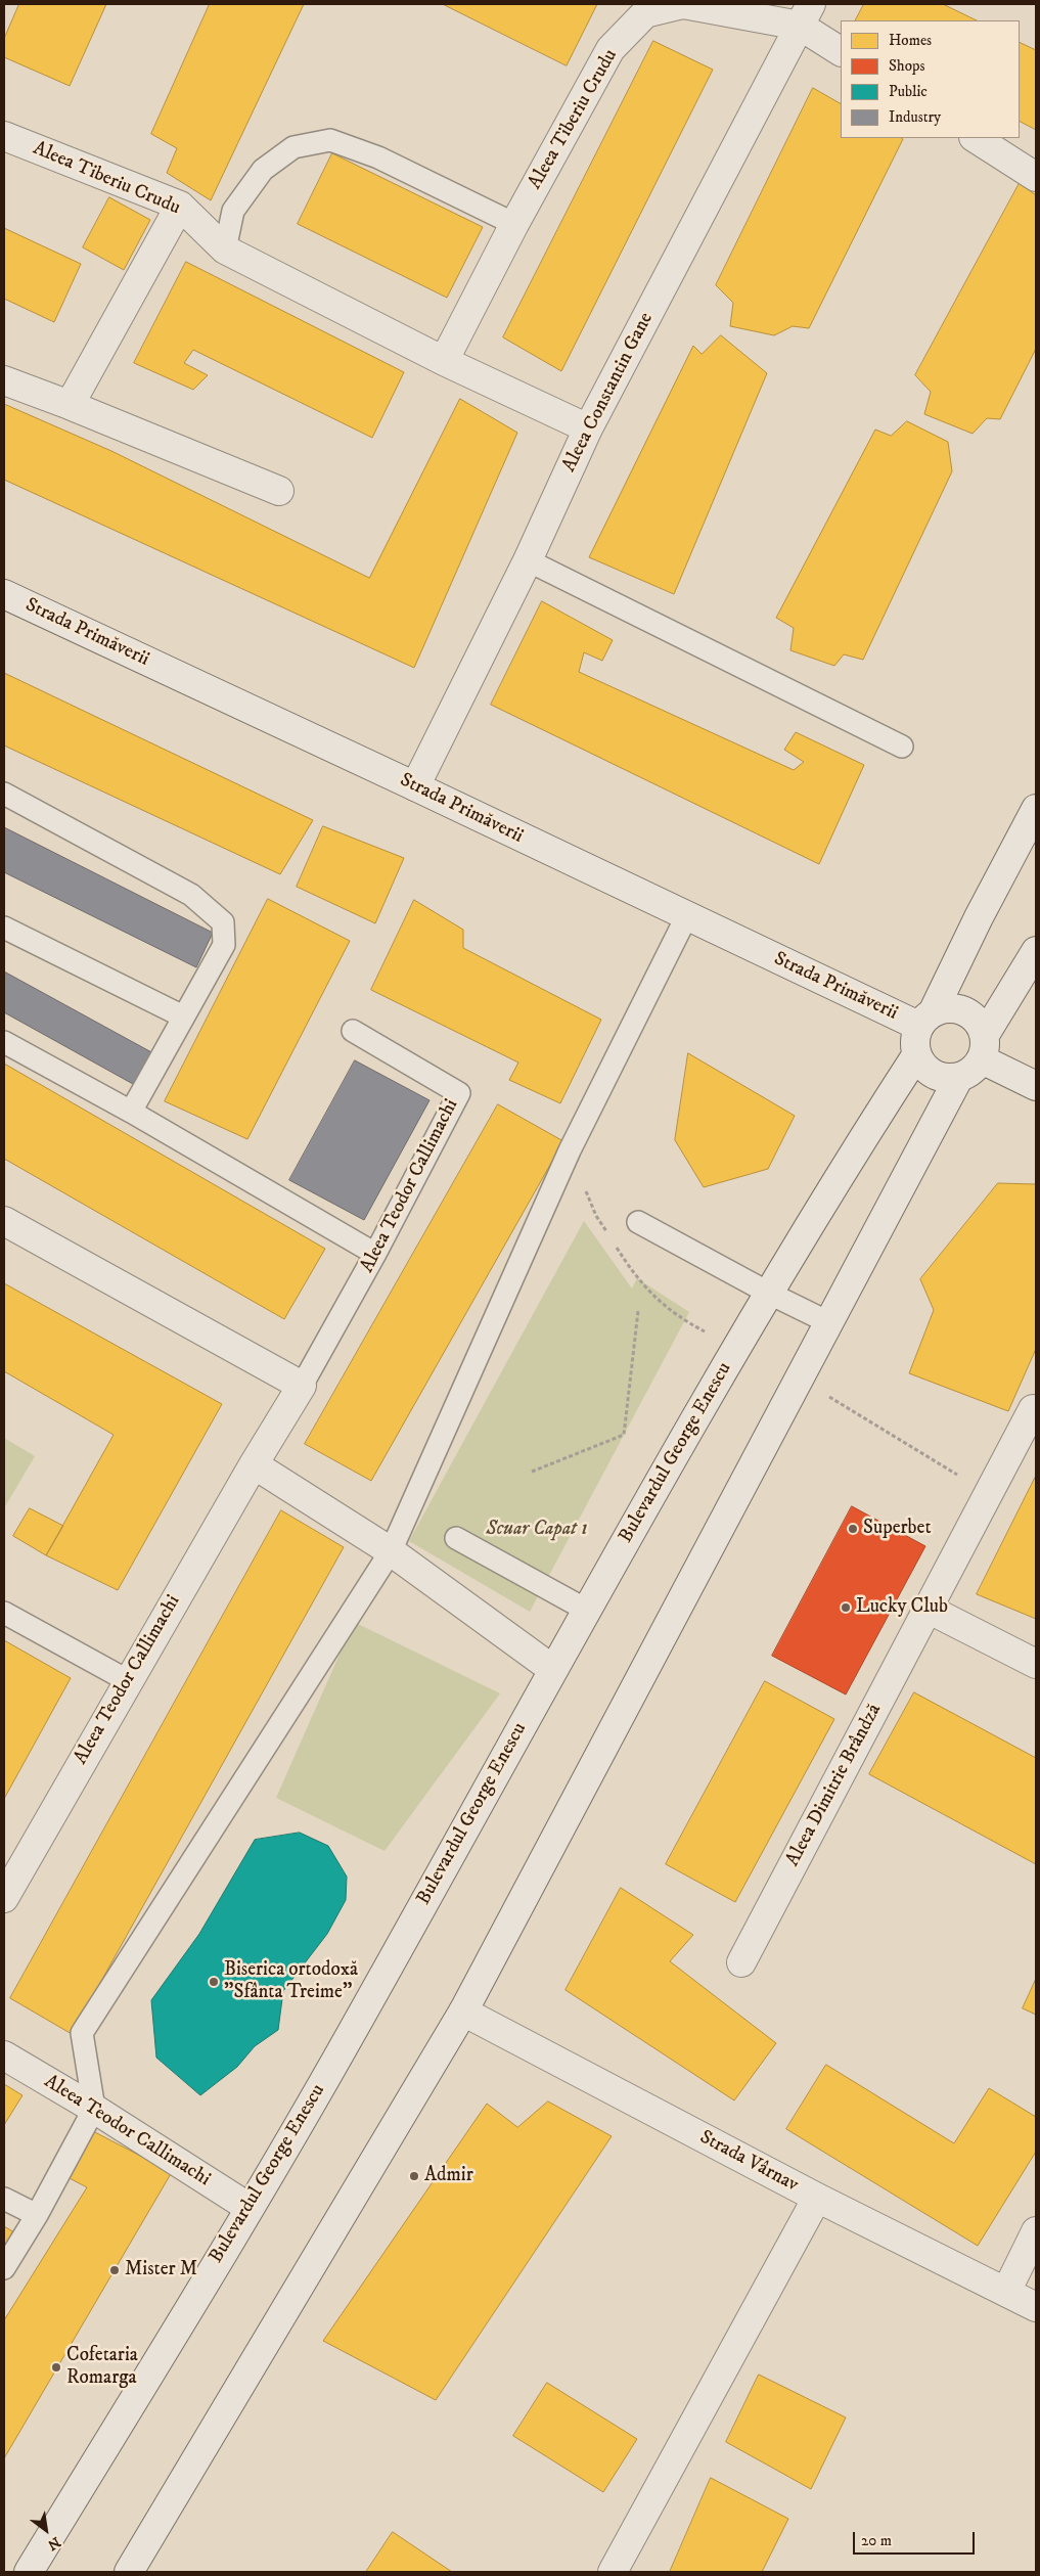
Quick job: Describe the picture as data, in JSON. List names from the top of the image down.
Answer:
{
  "streets": {
    "street": [
      "Aleea Tiberiu Crudu",
      "Aleea Constantin Gane",
      "Strada Primăverii",
      "Aleea Teodor Callimachi",
      "Bulevardul George Enescu",
      "Aleea Dimitrie Brândză",
      "Strada Vârnav"
    ]
  },
  "crossings": [
    ["Aleea Tiberiu Crudu", "Aleea Constantin Gane"],
    ["Aleea Constantin Gane", "Strada Primăverii"],
    ["Strada Primăverii", "Bulevardul George Enescu"],
    ["Aleea Teodor Callimachi", "Bulevardul George Enescu"]
  ],
  "parks": ["Scuar Capat 1"],
  "places": [
    "Superbet",
    "Lucky Club",
    "Biserica ortodoxă \"Sfânta Treime\"",
    "Admir",
    "Mister M",
    "Cofetaria Romarga"
  ],
  "legend": [
    "Homes",
    "Shops",
    "Public",
    "Industry"
  ],
  "scale_bar": "20 m",
  "north": "bottom right"
}
